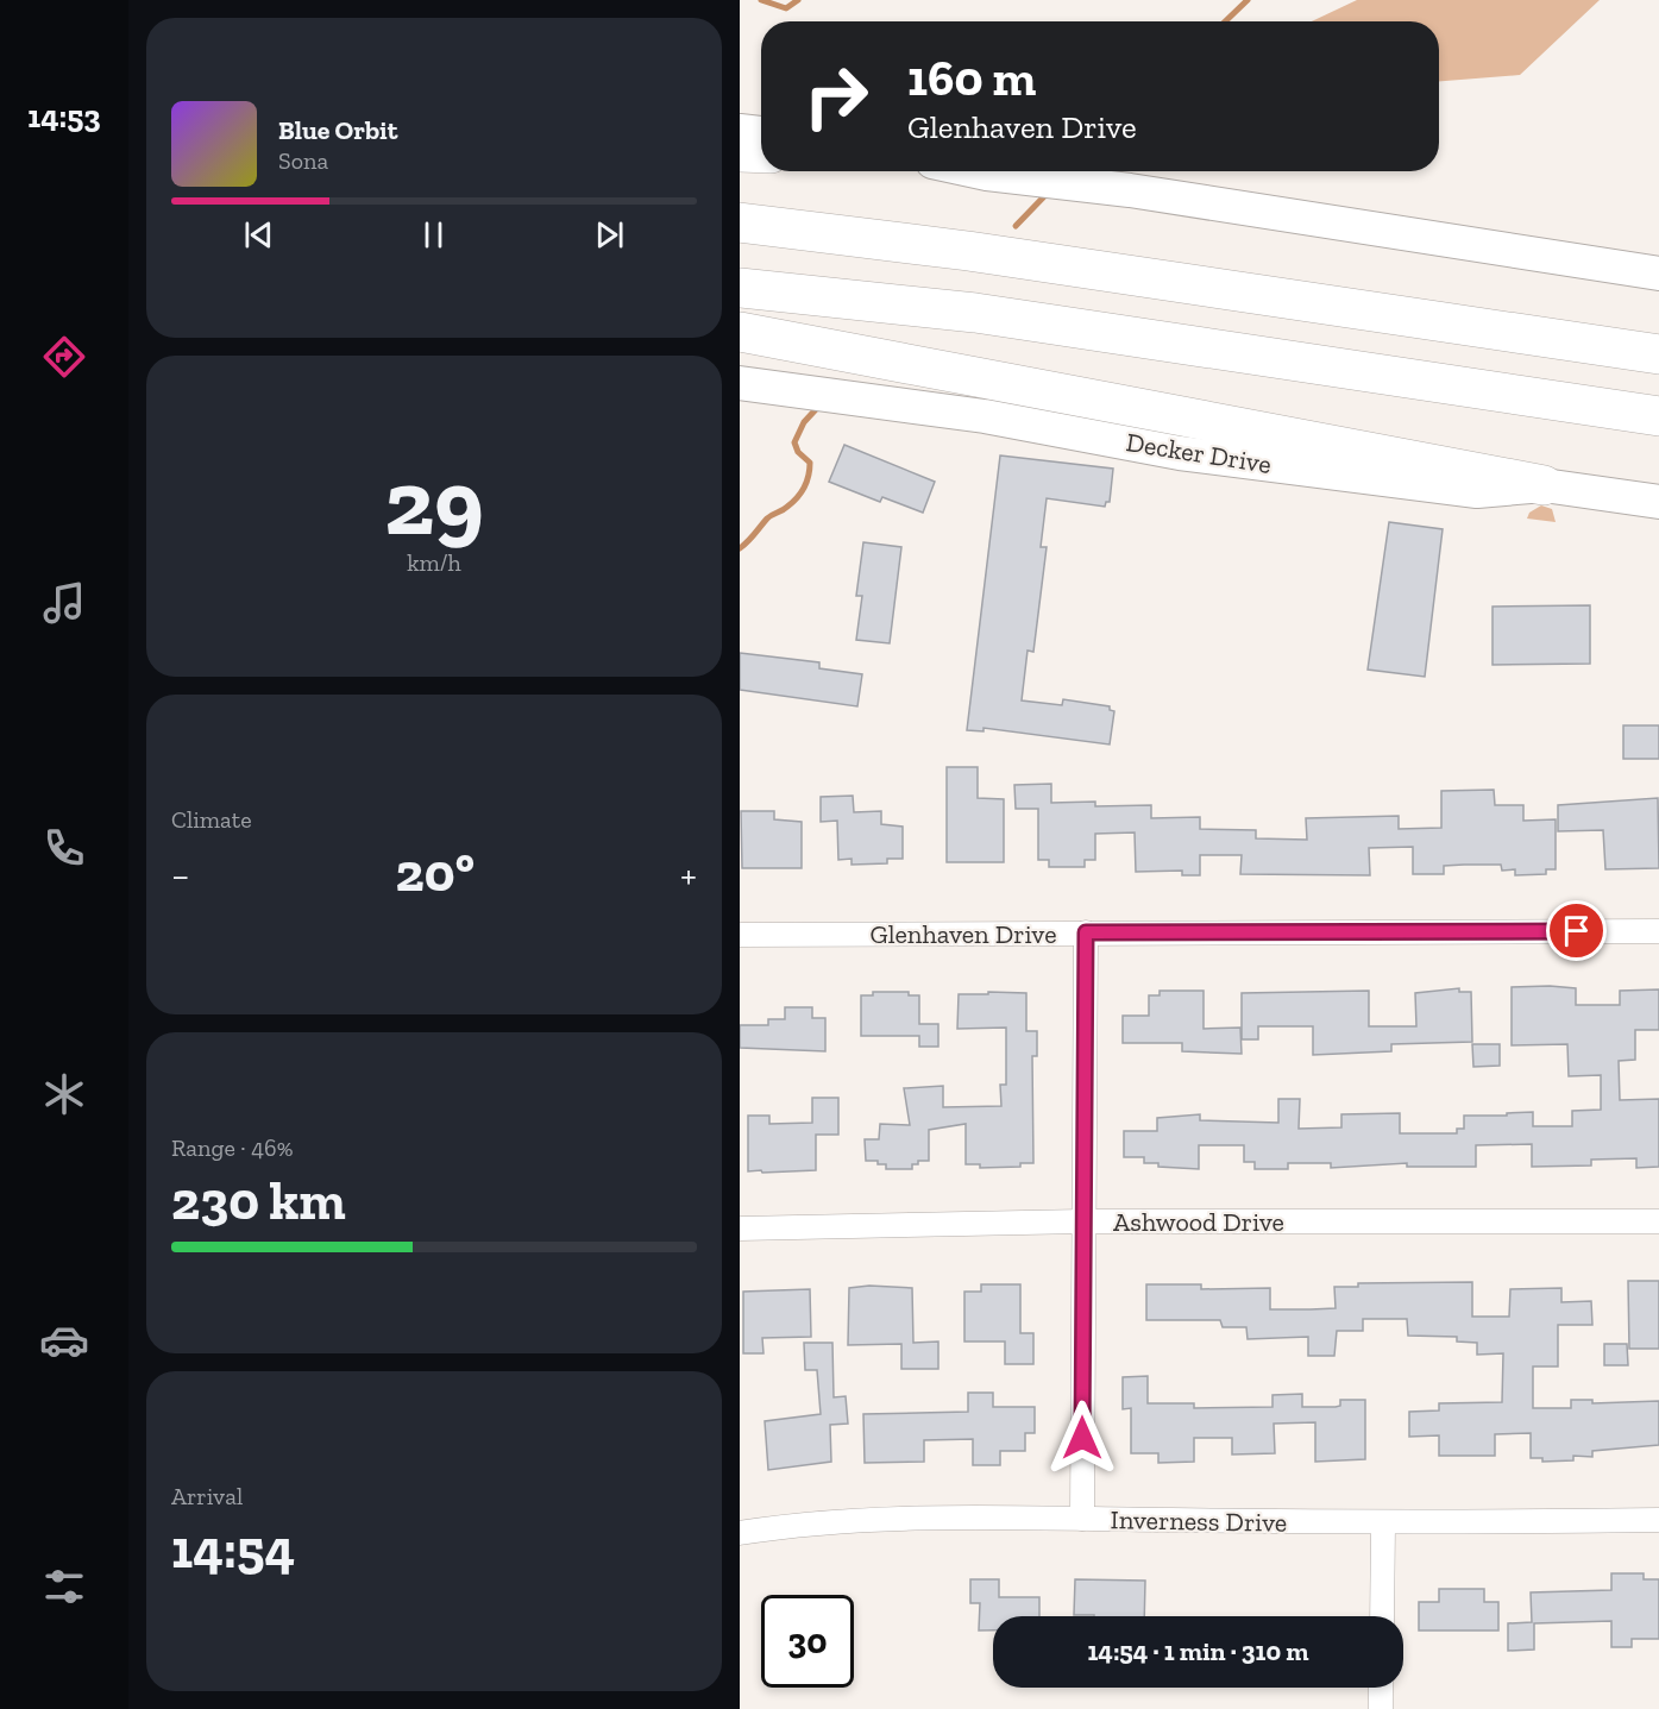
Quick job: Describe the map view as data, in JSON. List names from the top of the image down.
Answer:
{
  "streets": {
    "main road": ["Decker Drive"],
    "street": ["Glenhaven Drive", "Ashwood Drive", "Inverness Drive"]
  },
  "page": {
    "tabs": "14:53",
    "turn": ["160 m", "Glenhaven Drive"],
    "song": ["Blue Orbit", "Sona"],
    "tile": [
      ["29", "km/h"],
      "Climate",
      ["Range · 46%", "230 km"],
      ["Arrival", "14:54"]
    ],
    "heat": ["−", "20°", "+"],
    "limit": "30",
    "trip": "14:54 · 1 min · 310 m"
  }
}
